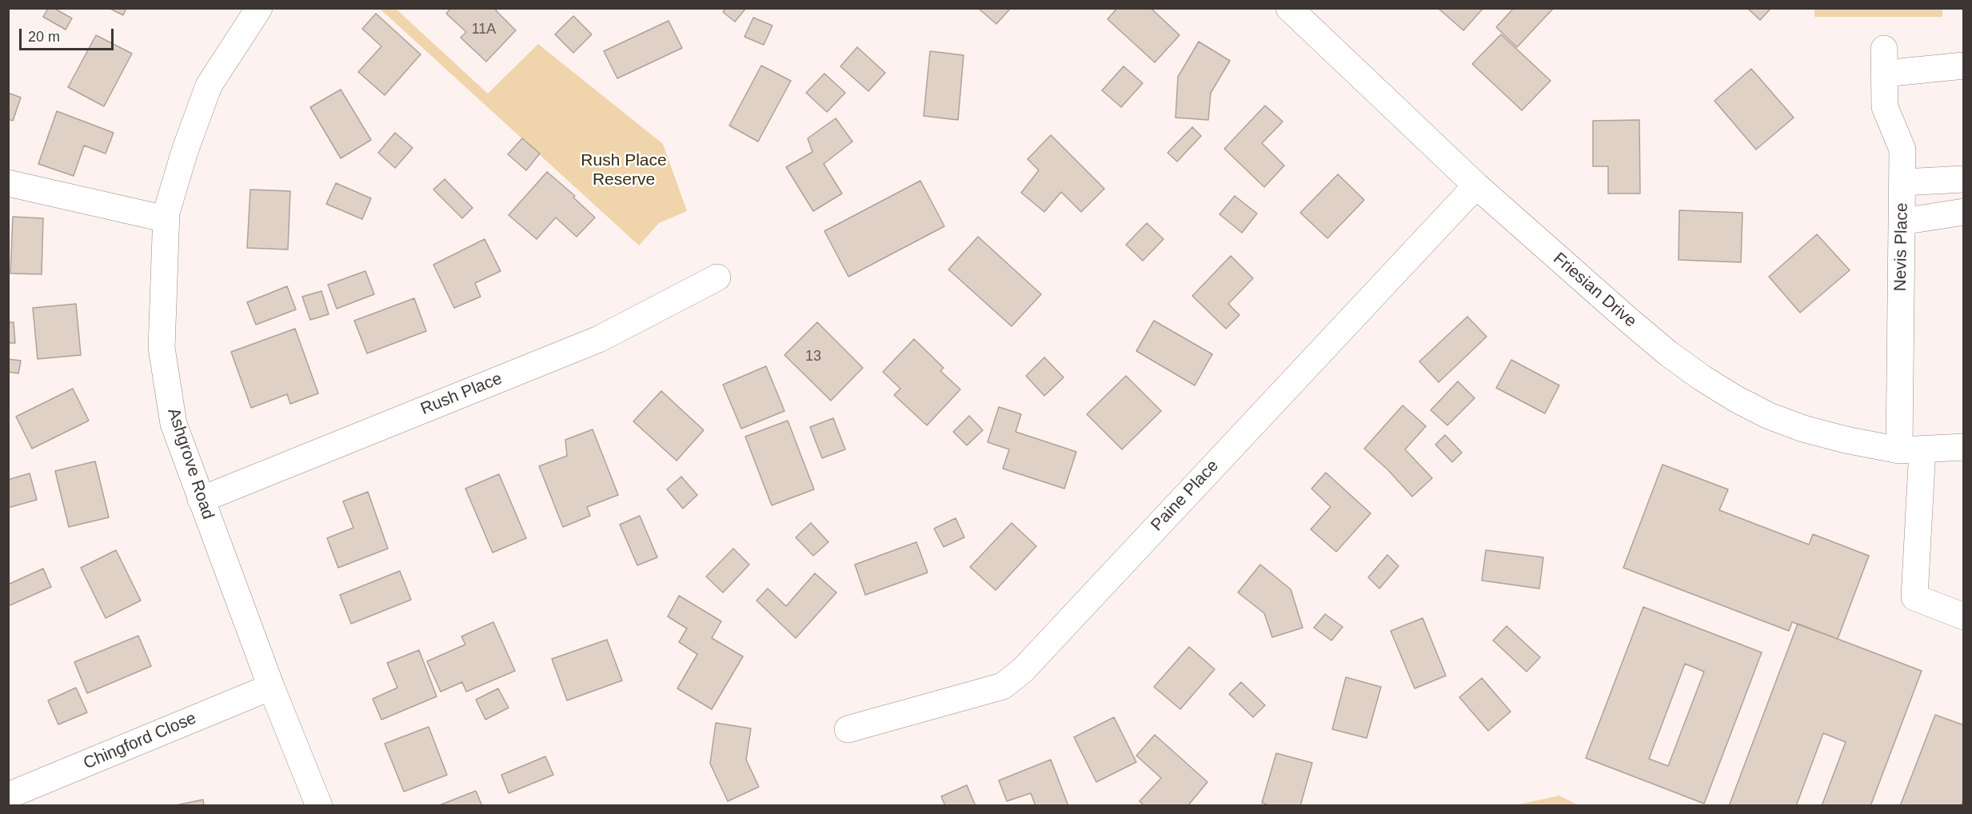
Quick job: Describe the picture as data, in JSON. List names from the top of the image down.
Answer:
{
  "streets": {
    "street": [
      "Nevis Place",
      "Friesian Drive",
      "Rush Place",
      "Ashgrove Road",
      "Paine Place",
      "Chingford Close"
    ]
  },
  "crossings": [
    ["Nevis Place", "Friesian Drive"],
    ["Friesian Drive", "Paine Place"],
    ["Rush Place", "Ashgrove Road"],
    ["Ashgrove Road", "Chingford Close"]
  ],
  "parks": ["Rush Place Reserve"],
  "house_numbers": ["11A", "13"],
  "scale_bar": "20 m"
}
